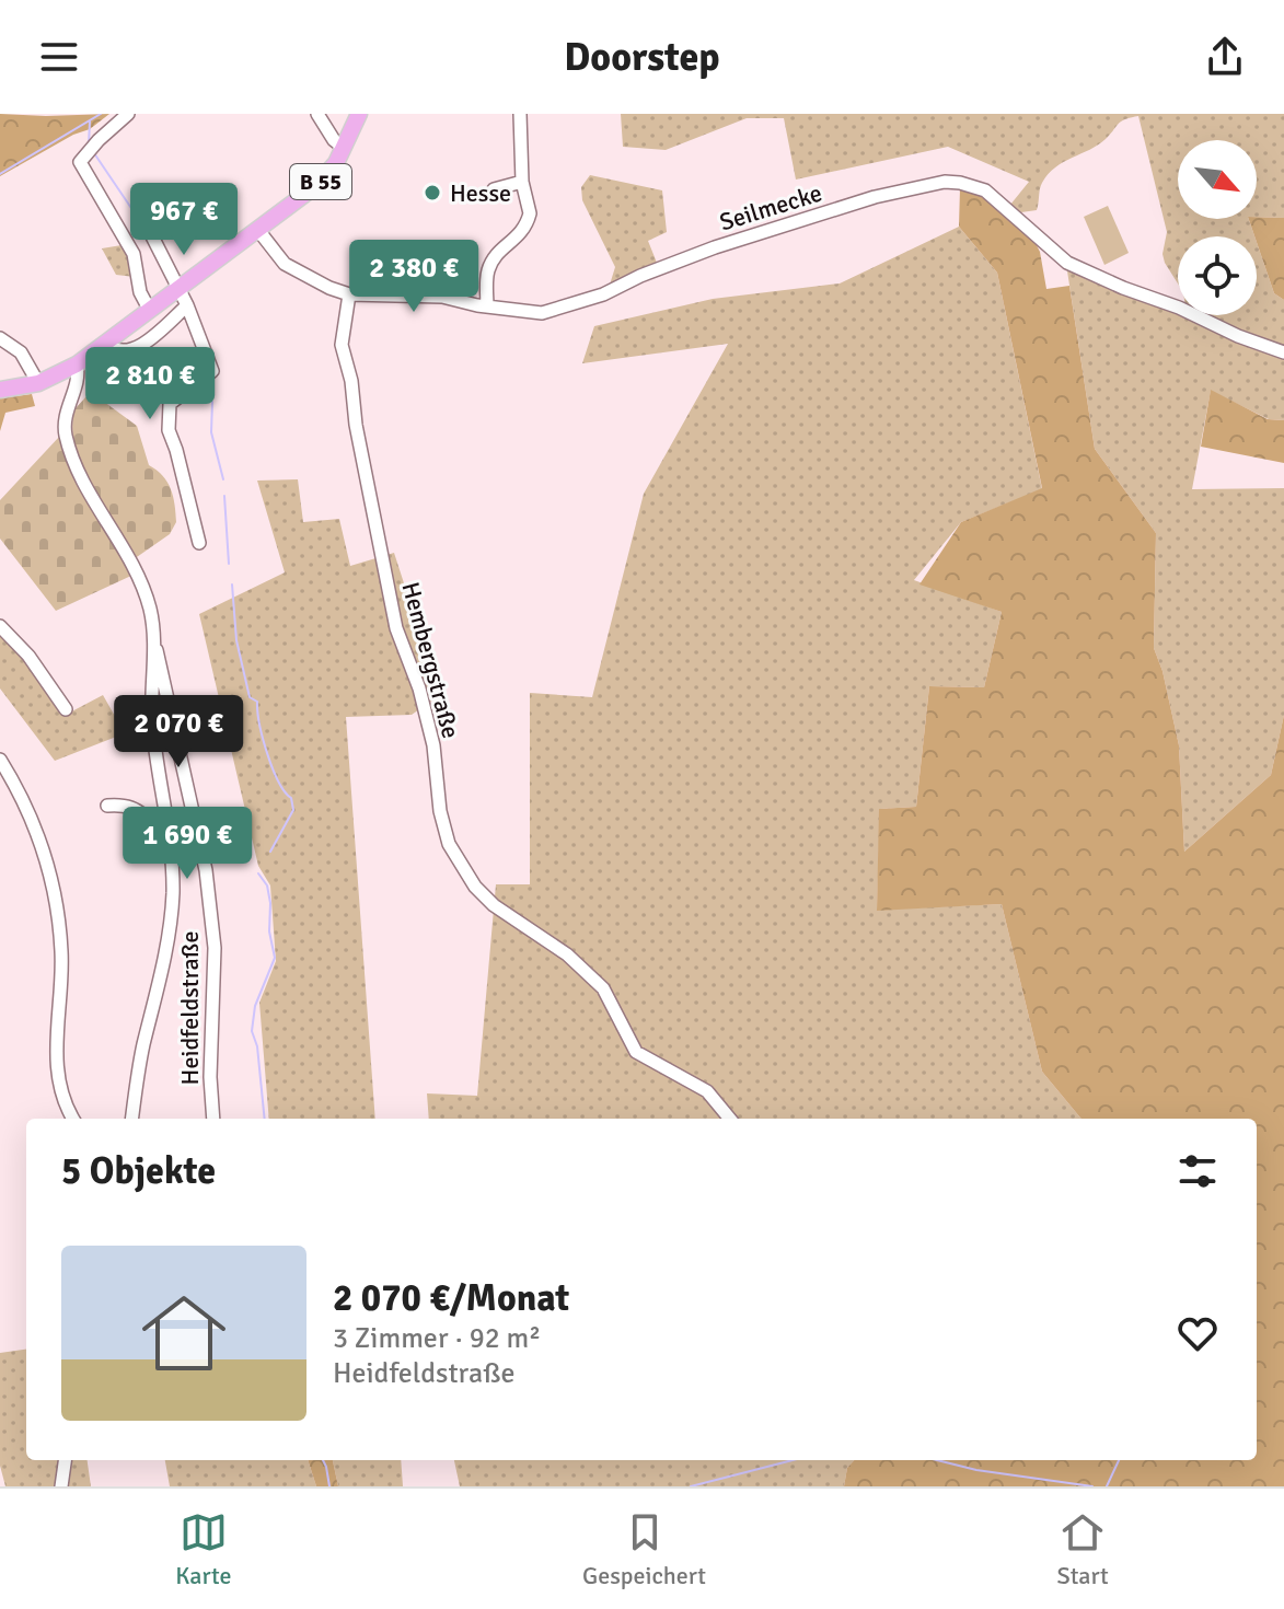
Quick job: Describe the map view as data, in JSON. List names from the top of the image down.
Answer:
{
  "streets": {
    "main road": ["B 55"],
    "street": ["Seilmecke", "Hembergstraße", "Heidfeldstraße"]
  },
  "crossings": [
    ["B 55", "Seilmecke"],
    ["Seilmecke", "Hembergstraße"]
  ],
  "places": ["Hesse"],
  "north": "bottom right",
  "page": {
    "header": "Doorstep",
    "price": [
      "967 €",
      "2 380 €",
      "2 810 €",
      "2 070 €",
      "1 690 €"
    ],
    "heading": "5 Objekte",
    "list": [
      {
        "name": "2 070 €/Monat",
        "note": "3 Zimmer · 92 m² · Heidfeldstraße"
      }
    ],
    "tabs": ["Karte", "Gespeichert", "Start"]
  }
}
